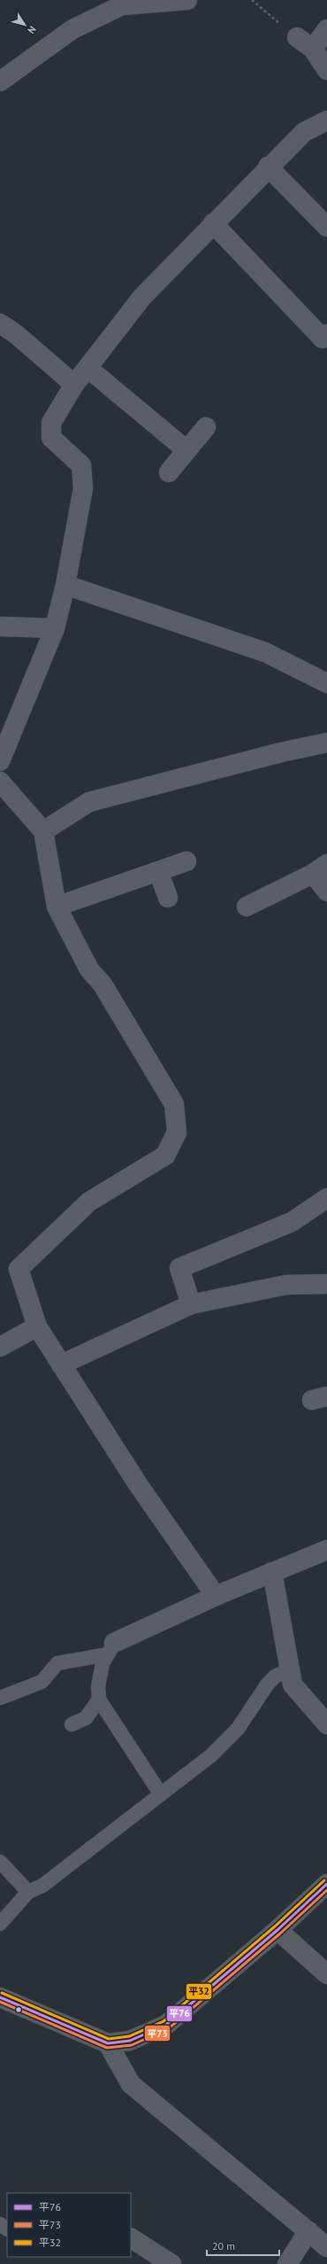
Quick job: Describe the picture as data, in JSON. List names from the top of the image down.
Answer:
{
  "lines": ["transit line 平32", "transit line 平76", "transit line 平73"],
  "legend": ["平76", "平73", "平32"],
  "scale_bar": "20 m",
  "north": "bottom right"
}
